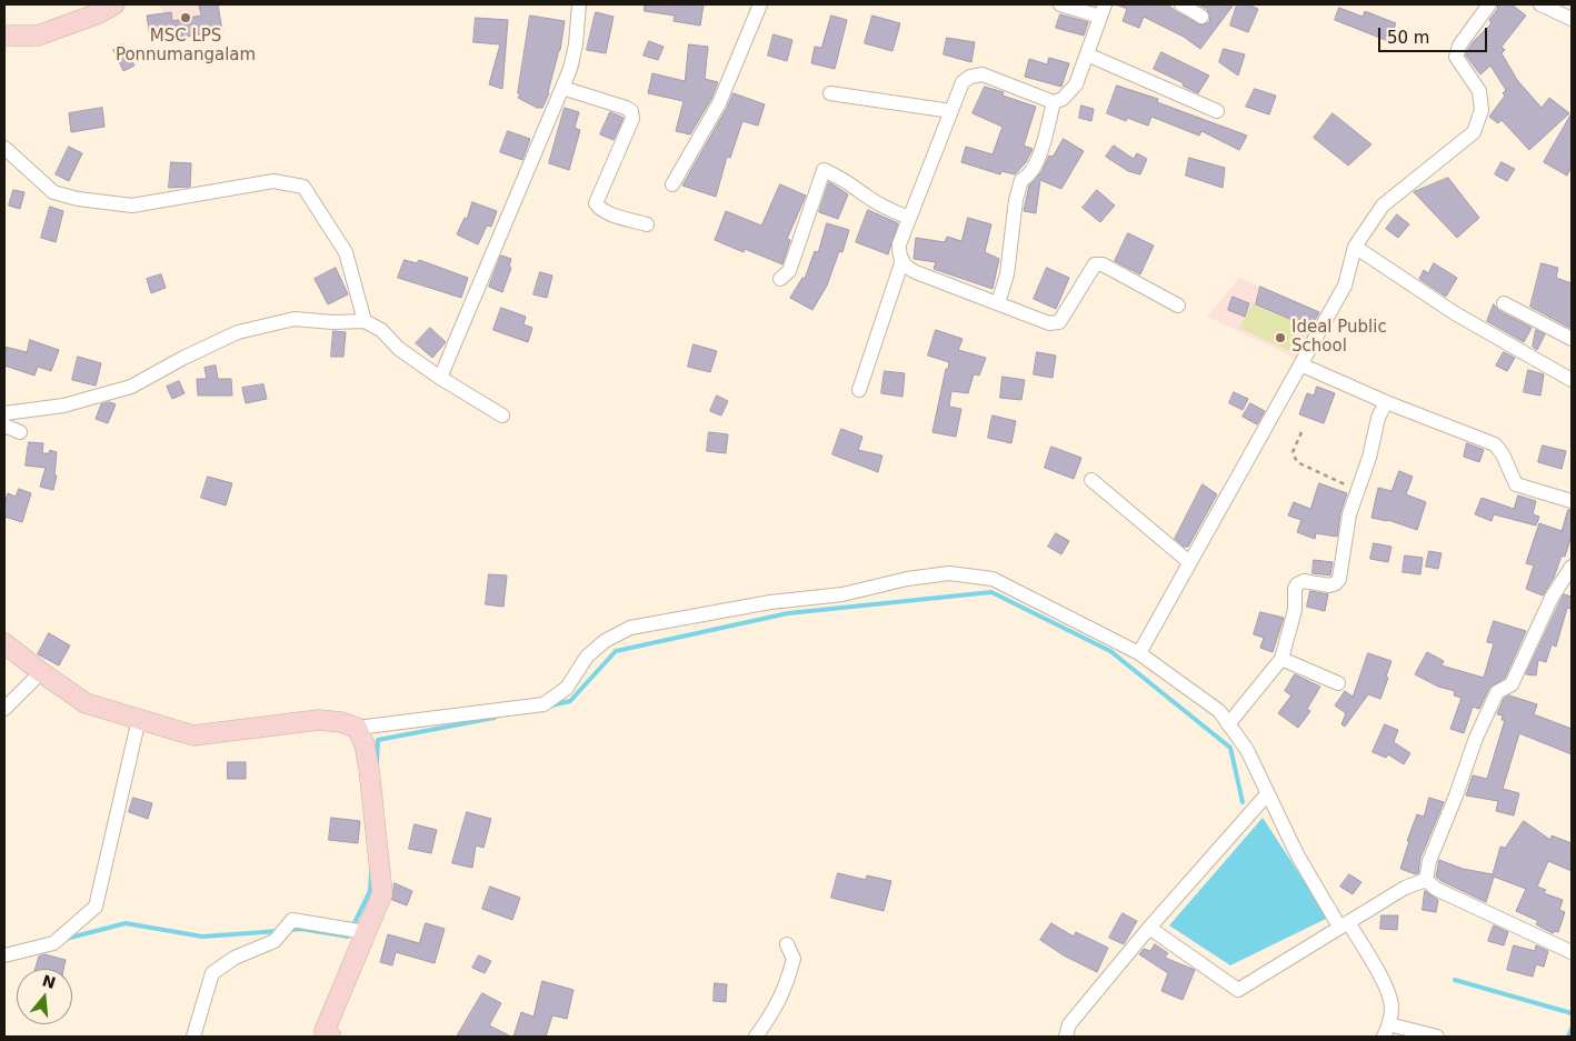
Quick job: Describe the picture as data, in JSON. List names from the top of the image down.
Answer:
{
  "places": ["MSC LPS Ponnumangalam", "Ideal Public School"],
  "scale_bar": "50 m",
  "north": "top"
}
